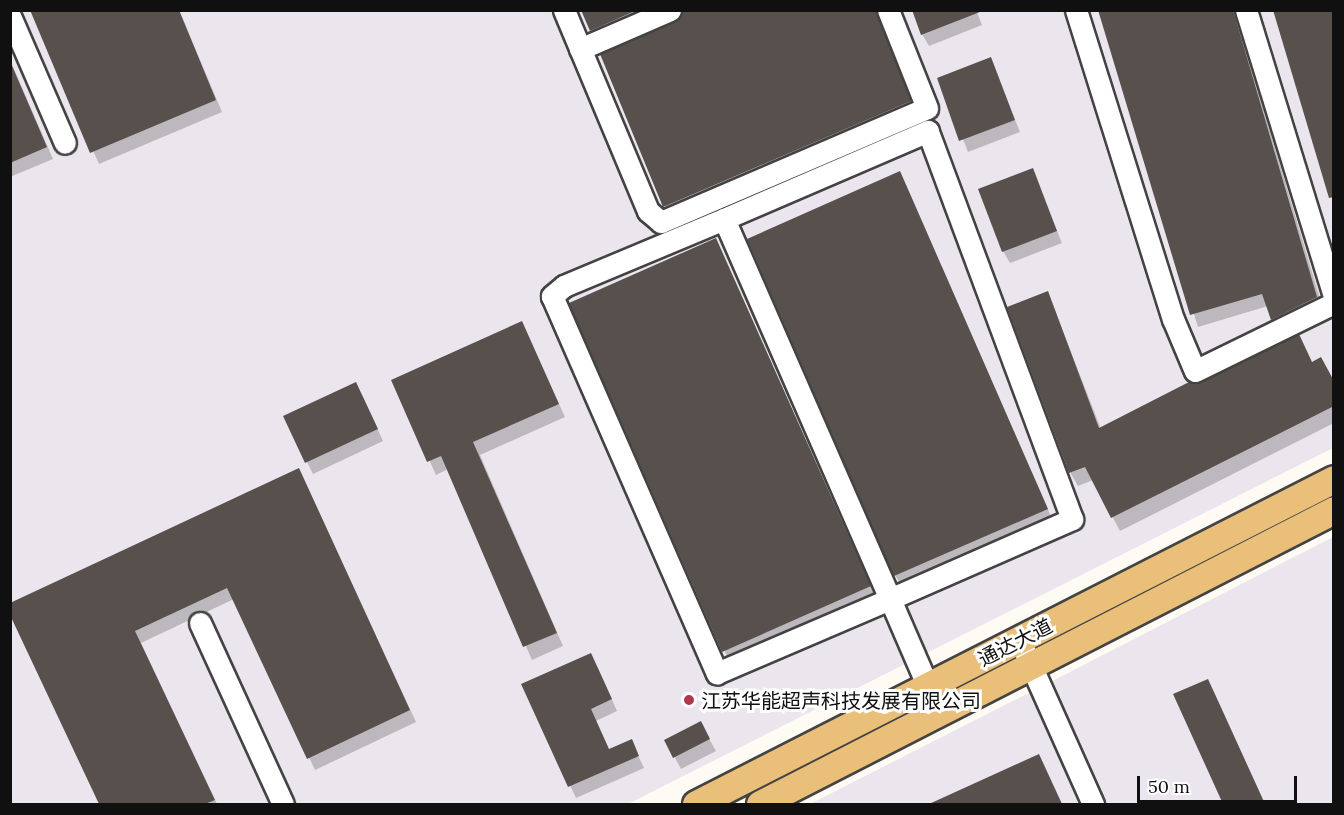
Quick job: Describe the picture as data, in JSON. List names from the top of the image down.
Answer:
{
  "streets": {
    "main road": ["通达大道"]
  },
  "places": ["江苏华能超声科技发展有限公司"],
  "scale_bar": "50 m"
}
